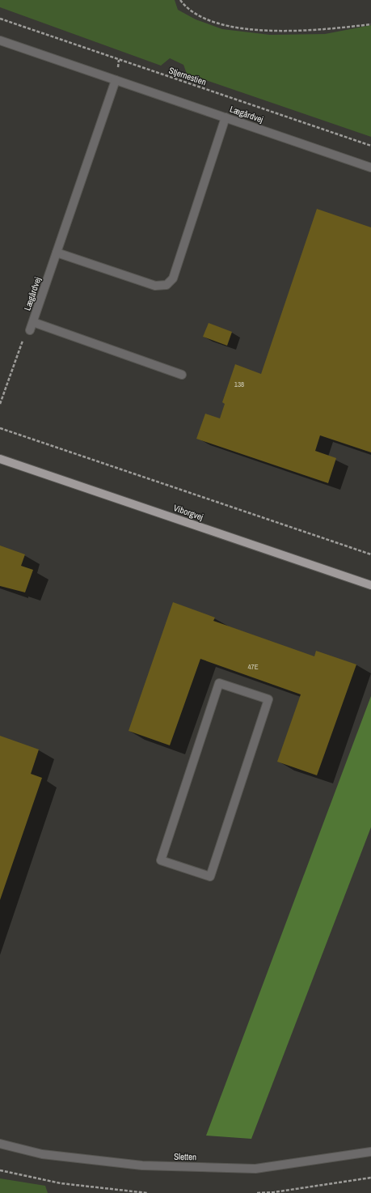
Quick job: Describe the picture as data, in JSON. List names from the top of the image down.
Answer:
{
  "streets": {
    "main road": ["Viborgvej"],
    "street": ["Lægårdvej", "Sletten"],
    "path": ["Stjernestien"]
  },
  "house_numbers": ["138", "47E"]
}
